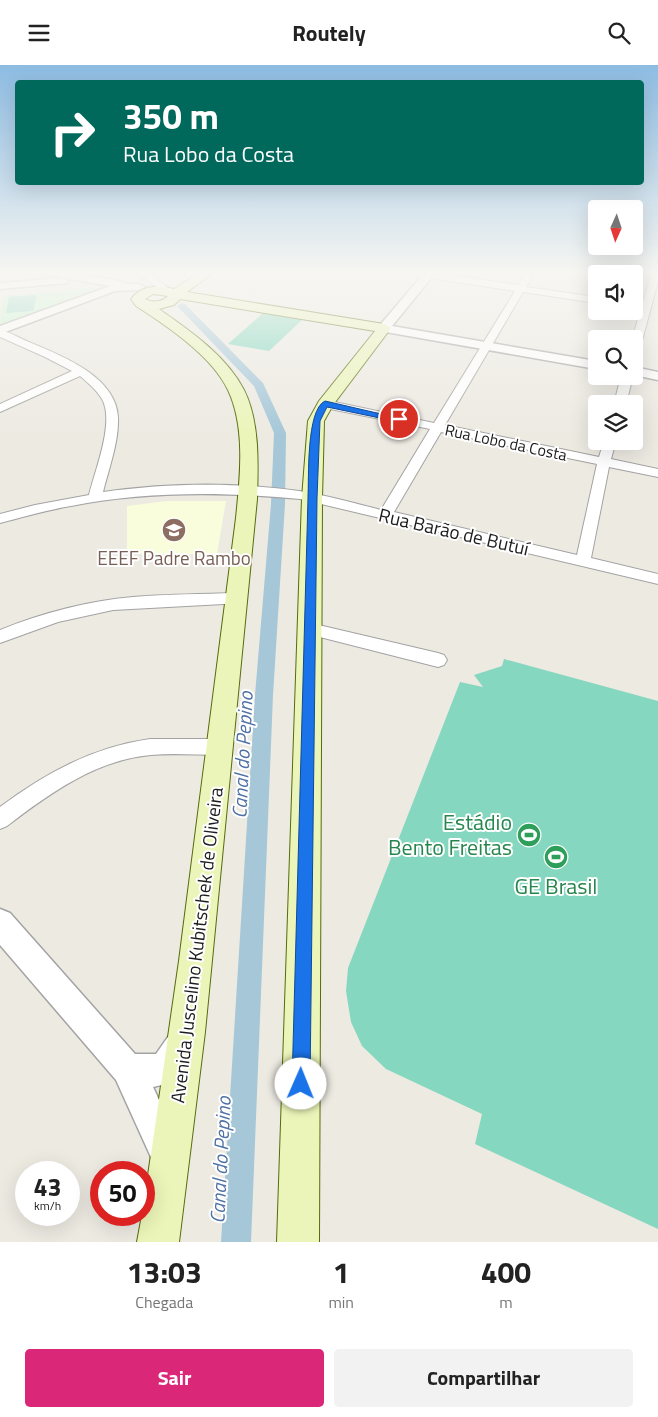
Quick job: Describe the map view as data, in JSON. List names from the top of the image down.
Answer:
{
  "streets": {
    "main road": ["Avenida Juscelino Kubitschek de Oliveira"],
    "street": ["Rua Lobo da Costa", "Rua Barão de Butuí"]
  },
  "crossings": [
    ["Rua Barão de Butuí", "Avenida Juscelino Kubitschek de Oliveira"]
  ],
  "water": ["Canal do Pepino"],
  "places": {
    "school or university": ["EEEF Padre Rambo"],
    "sports": ["Estádio Bento Freitas", "GE Brasil"]
  },
  "north": "bottom",
  "page": {
    "header": "Routely",
    "turn": ["350 m", "Rua Lobo da Costa"],
    "speed": "43 km/h",
    "limit": "50",
    "eta": [
      "13:03",
      "Chegada",
      "1",
      "min",
      "400",
      "m"
    ],
    "buttons": ["Sair", "Compartilhar"]
  }
}
